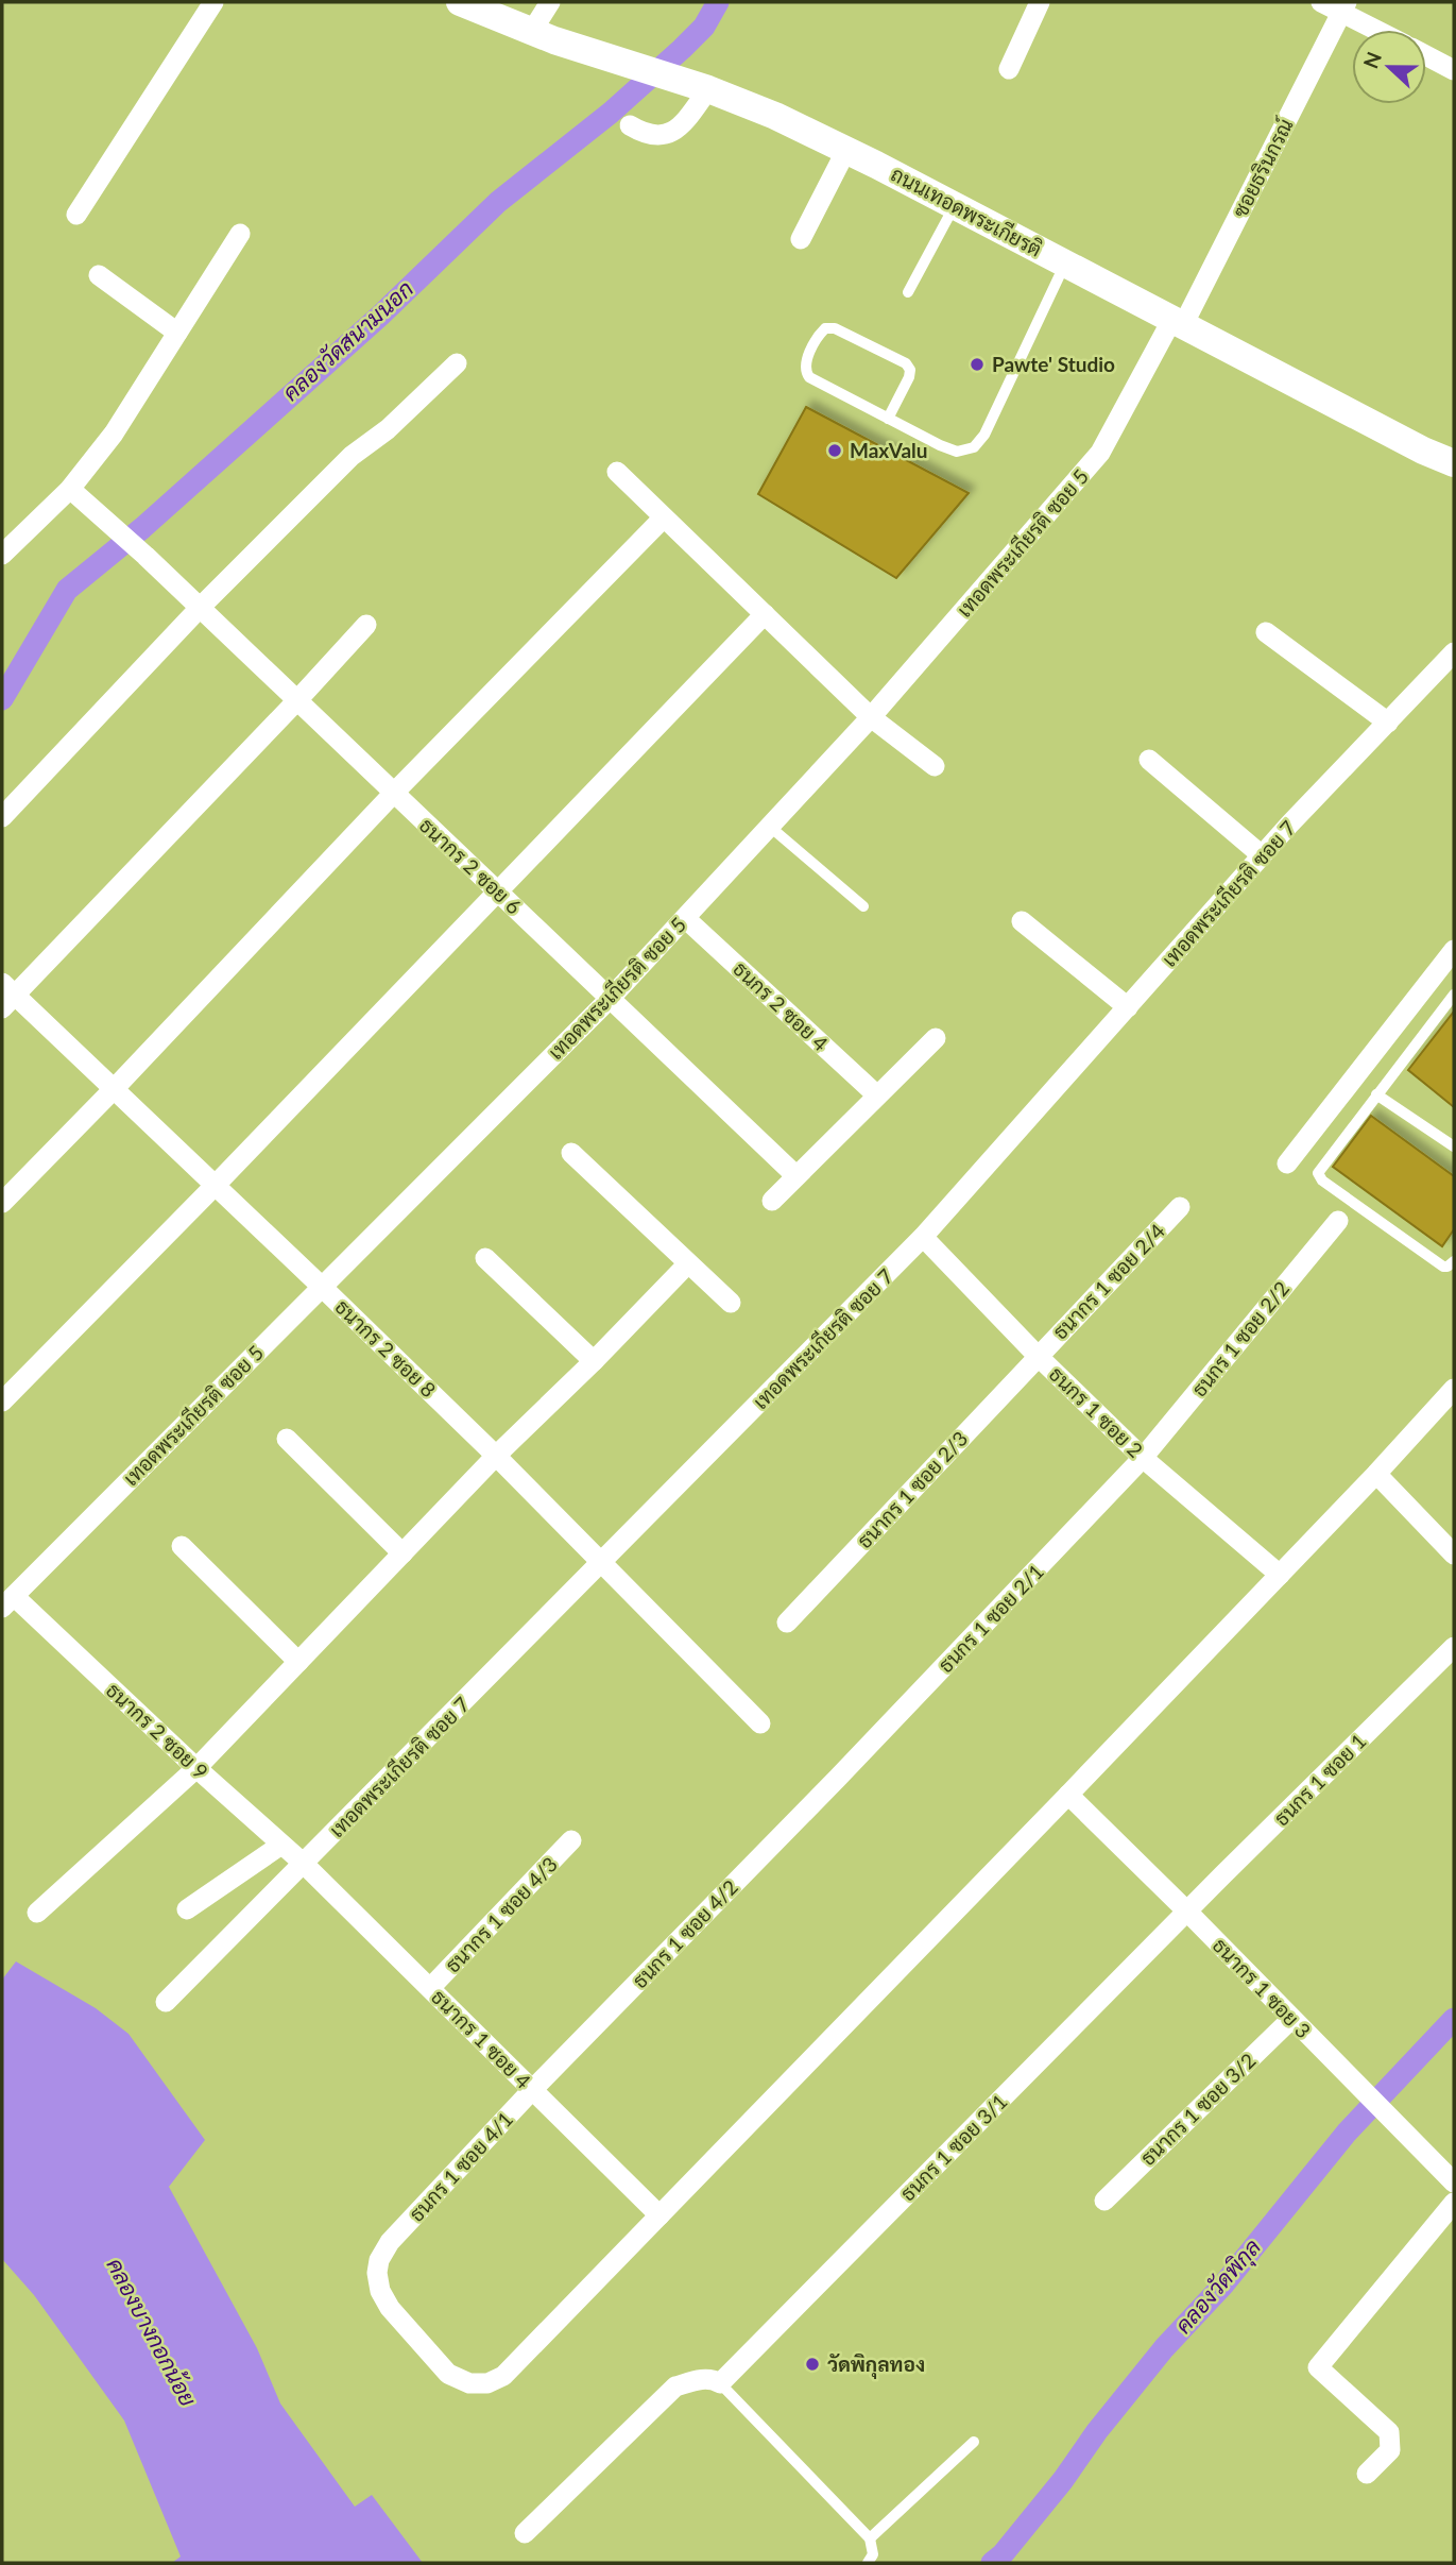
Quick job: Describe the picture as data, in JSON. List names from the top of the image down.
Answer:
{
  "streets": {
    "main road": ["ถนนเทอดพระเกียรติ"],
    "street": [
      "ซอยธรินกรณ์",
      "เทอดพระเกียรติ ซอย 5",
      "ธนากร 2 ซอย 6",
      "เทอดพระเกียรติ ซอย 7",
      "ธนกร 2 ซอย 4",
      "ธนากร 1 ซอย 2/4",
      "ธนกร 1 ซอย 2/2",
      "ธนากร 2 ซอย 8",
      "ธนกร 1 ซอย 2",
      "ธนากร 1 ซอย 2/3",
      "ธนกร 1 ซอย 2/1",
      "ธนากร 2 ซอย 9",
      "ธนกร 1 ซอย 1",
      "ธนากร 1 ซอย 4/3",
      "ธนกร 1 ซอย 4/2",
      "ธนากร 1 ซอย 3",
      "ธนากร 1 ซอย 4",
      "ธนากร 1 ซอย 3/2",
      "ธนกร 1 ซอย 3/1",
      "ธนกร 1 ซอย 4/1"
    ]
  },
  "crossings": [
    ["ซอยธรินกรณ์", "ถนนเทอดพระเกียรติ"],
    ["ซอยธรินกรณ์", "เทอดพระเกียรติ ซอย 5"],
    ["ถนนเทอดพระเกียรติ", "เทอดพระเกียรติ ซอย 5"],
    ["เทอดพระเกียรติ ซอย 5", "ธนากร 2 ซอย 6"],
    ["เทอดพระเกียรติ ซอย 5", "ธนกร 2 ซอย 4"],
    ["เทอดพระเกียรติ ซอย 5", "ธนากร 2 ซอย 8"],
    ["เทอดพระเกียรติ ซอย 5", "ธนากร 2 ซอย 9"],
    ["เทอดพระเกียรติ ซอย 7", "ธนากร 2 ซอย 8"],
    ["เทอดพระเกียรติ ซอย 7", "ธนกร 1 ซอย 2"],
    ["เทอดพระเกียรติ ซอย 7", "ธนากร 2 ซอย 9"],
    ["เทอดพระเกียรติ ซอย 7", "ธนากร 1 ซอย 4"],
    ["ธนากร 1 ซอย 2/4", "ธนกร 1 ซอย 2"],
    ["ธนากร 1 ซอย 2/4", "ธนากร 1 ซอย 2/3"],
    ["ธนกร 1 ซอย 2/2", "ธนกร 1 ซอย 2"],
    ["ธนกร 1 ซอย 2/2", "ธนกร 1 ซอย 2/1"],
    ["ธนกร 1 ซอย 2", "ธนากร 1 ซอย 2/3"],
    ["ธนกร 1 ซอย 2", "ธนกร 1 ซอย 2/1"],
    ["ธนกร 1 ซอย 2/1", "ธนกร 1 ซอย 4/2"],
    ["ธนากร 2 ซอย 9", "ธนากร 1 ซอย 4"],
    ["ธนกร 1 ซอย 1", "ธนากร 1 ซอย 3"],
    ["ธนกร 1 ซอย 1", "ธนกร 1 ซอย 3/1"],
    ["ธนากร 1 ซอย 4/3", "ธนากร 1 ซอย 4"],
    ["ธนกร 1 ซอย 4/2", "ธนากร 1 ซอย 4"],
    ["ธนกร 1 ซอย 4/2", "ธนกร 1 ซอย 4/1"],
    ["ธนากร 1 ซอย 3", "ธนากร 1 ซอย 3/2"],
    ["ธนากร 1 ซอย 3", "ธนกร 1 ซอย 3/1"],
    ["ธนากร 1 ซอย 4", "ธนกร 1 ซอย 4/1"]
  ],
  "water": ["คลองวัดสนามนอก", "คลองวัดพิกุล", "คลองบางกอกน้อย"],
  "places": ["Pawte' Studio", "MaxValu", "วัดพิกุลทอง"],
  "north": "left"
}
